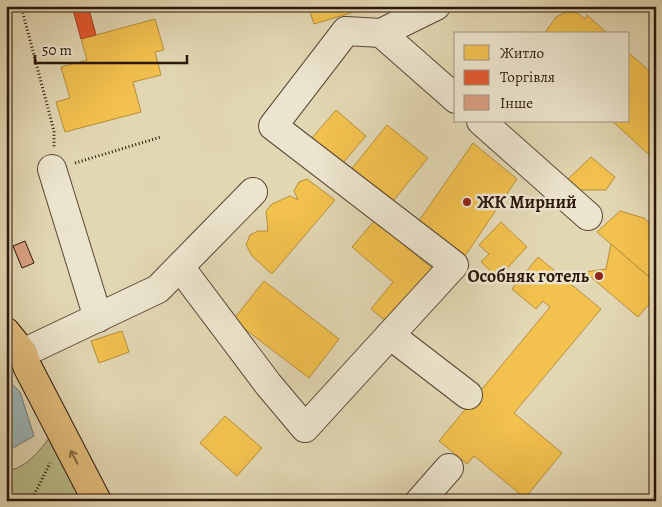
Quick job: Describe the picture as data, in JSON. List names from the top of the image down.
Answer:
{
  "places": ["ЖК Мирний", "Особняк готель"],
  "legend": ["Житло", "Торгівля", "Інше"],
  "scale_bar": "50 m"
}
